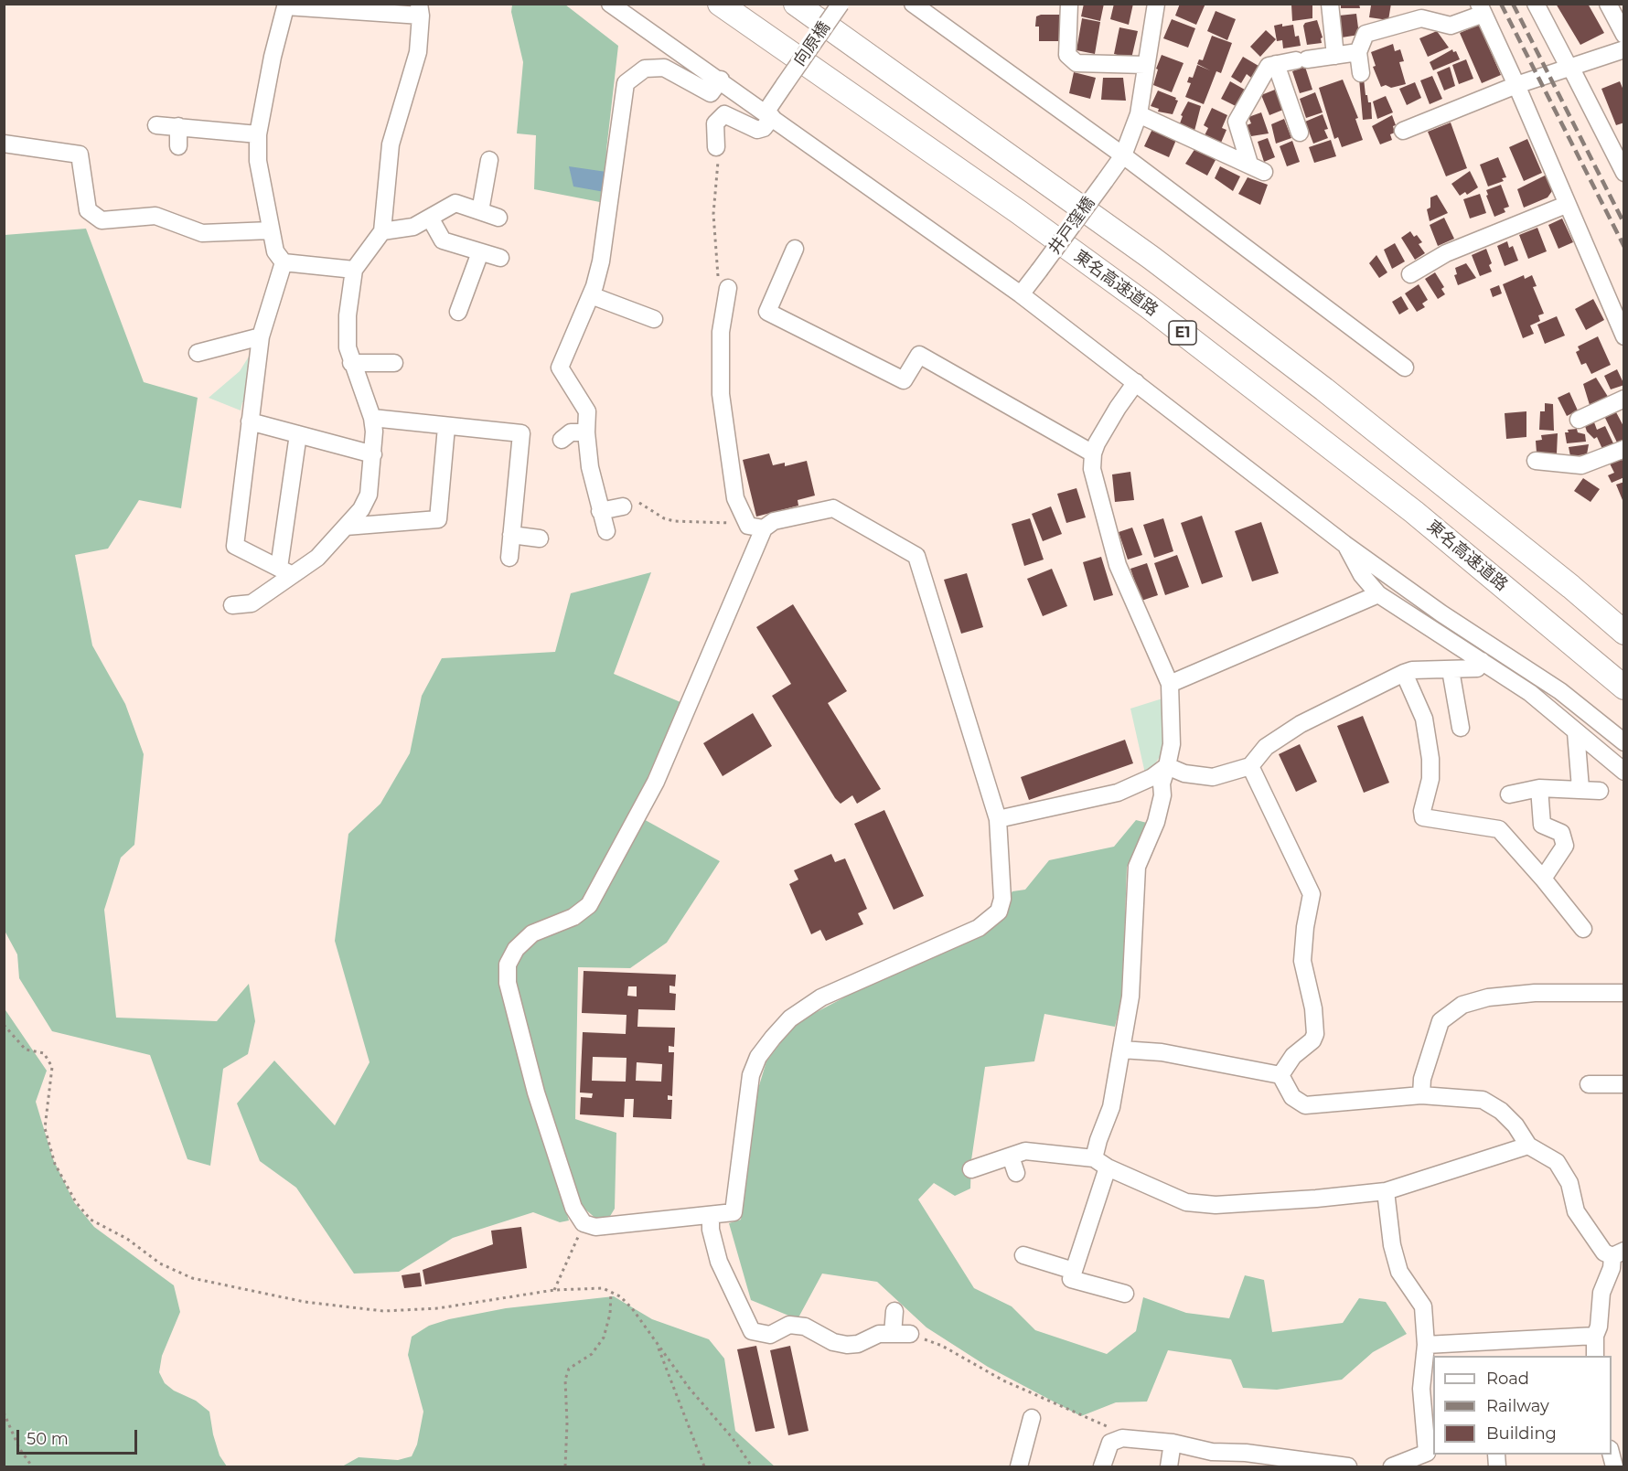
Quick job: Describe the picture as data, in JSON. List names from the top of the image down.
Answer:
{
  "streets": {
    "highway": ["東名高速道路", "E1"],
    "street": ["向原橋", "井戸窪橋"]
  },
  "legend": ["Road", "Railway", "Building"],
  "scale_bar": "50 m"
}
